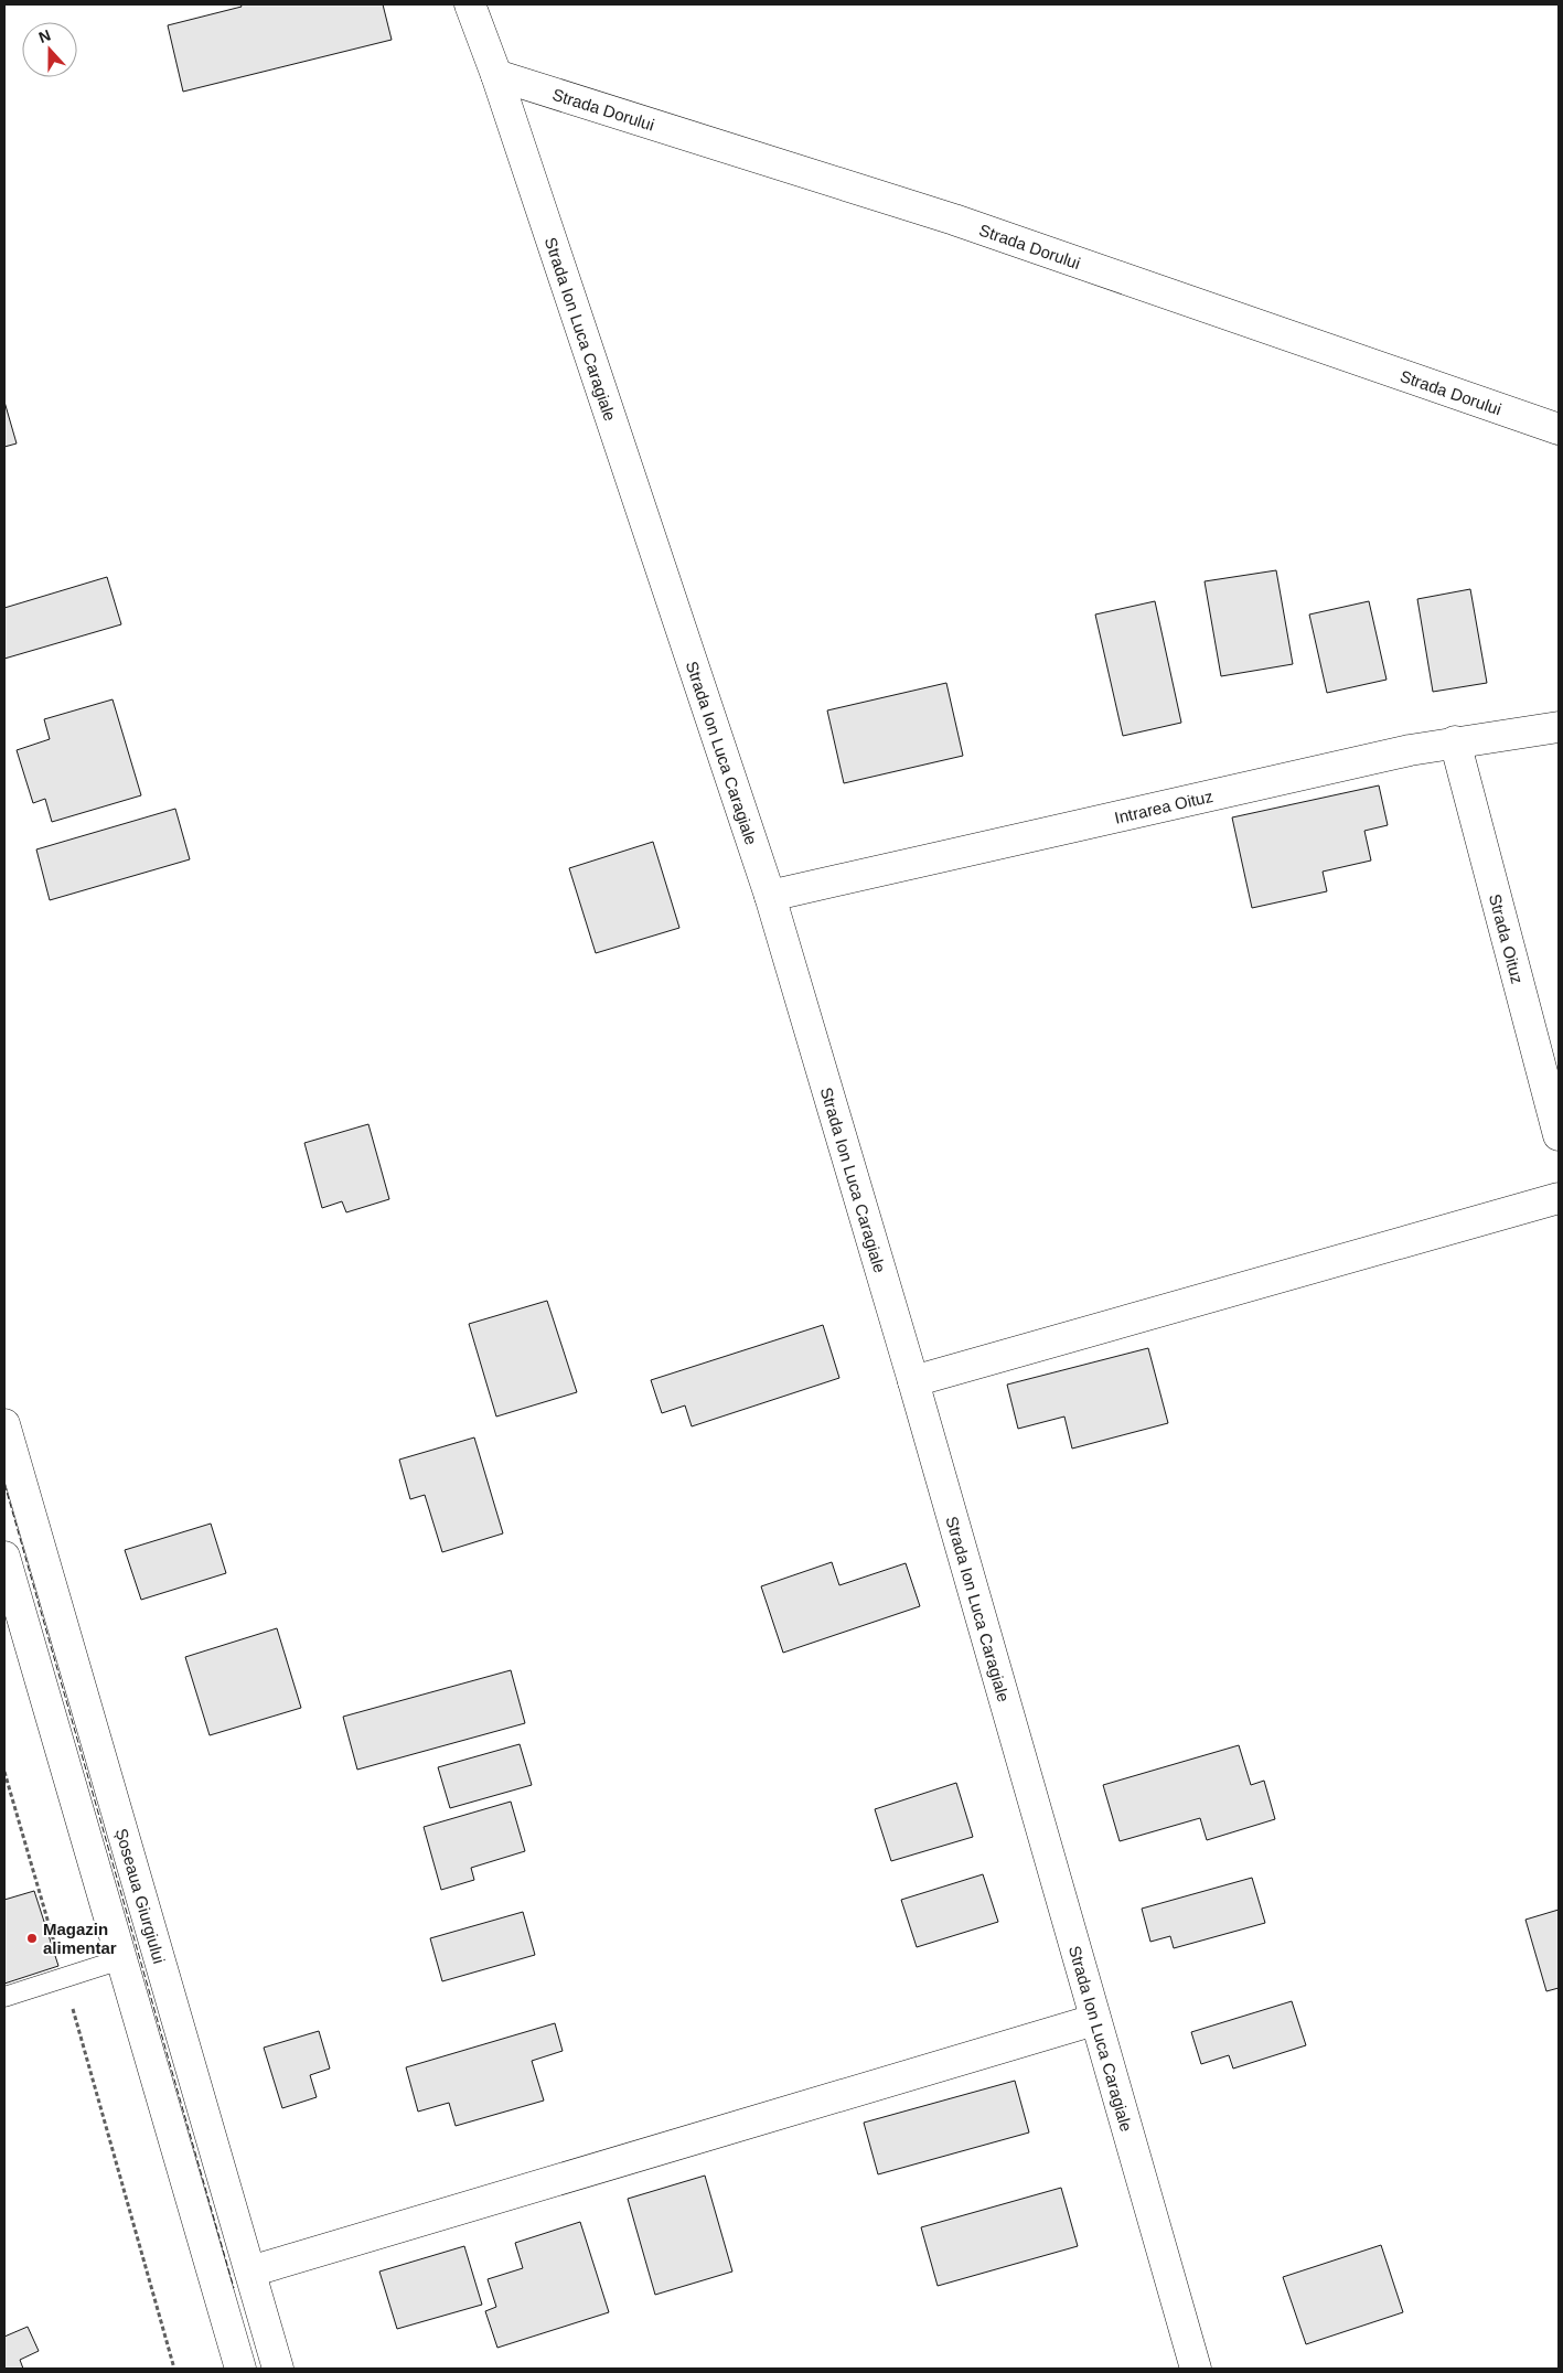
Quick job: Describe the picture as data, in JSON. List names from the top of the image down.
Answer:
{
  "streets": {
    "main road": [
      "Strada Dorului",
      "Strada Ion Luca Caragiale",
      "Intrarea Oituz",
      "Strada Oituz",
      "Șoseaua Giurgiului"
    ]
  },
  "crossings": [
    ["Strada Dorului", "Strada Ion Luca Caragiale"],
    ["Strada Ion Luca Caragiale", "Intrarea Oituz"],
    ["Intrarea Oituz", "Strada Oituz"]
  ],
  "places": ["Magazin alimentar"],
  "north": "top"
}
